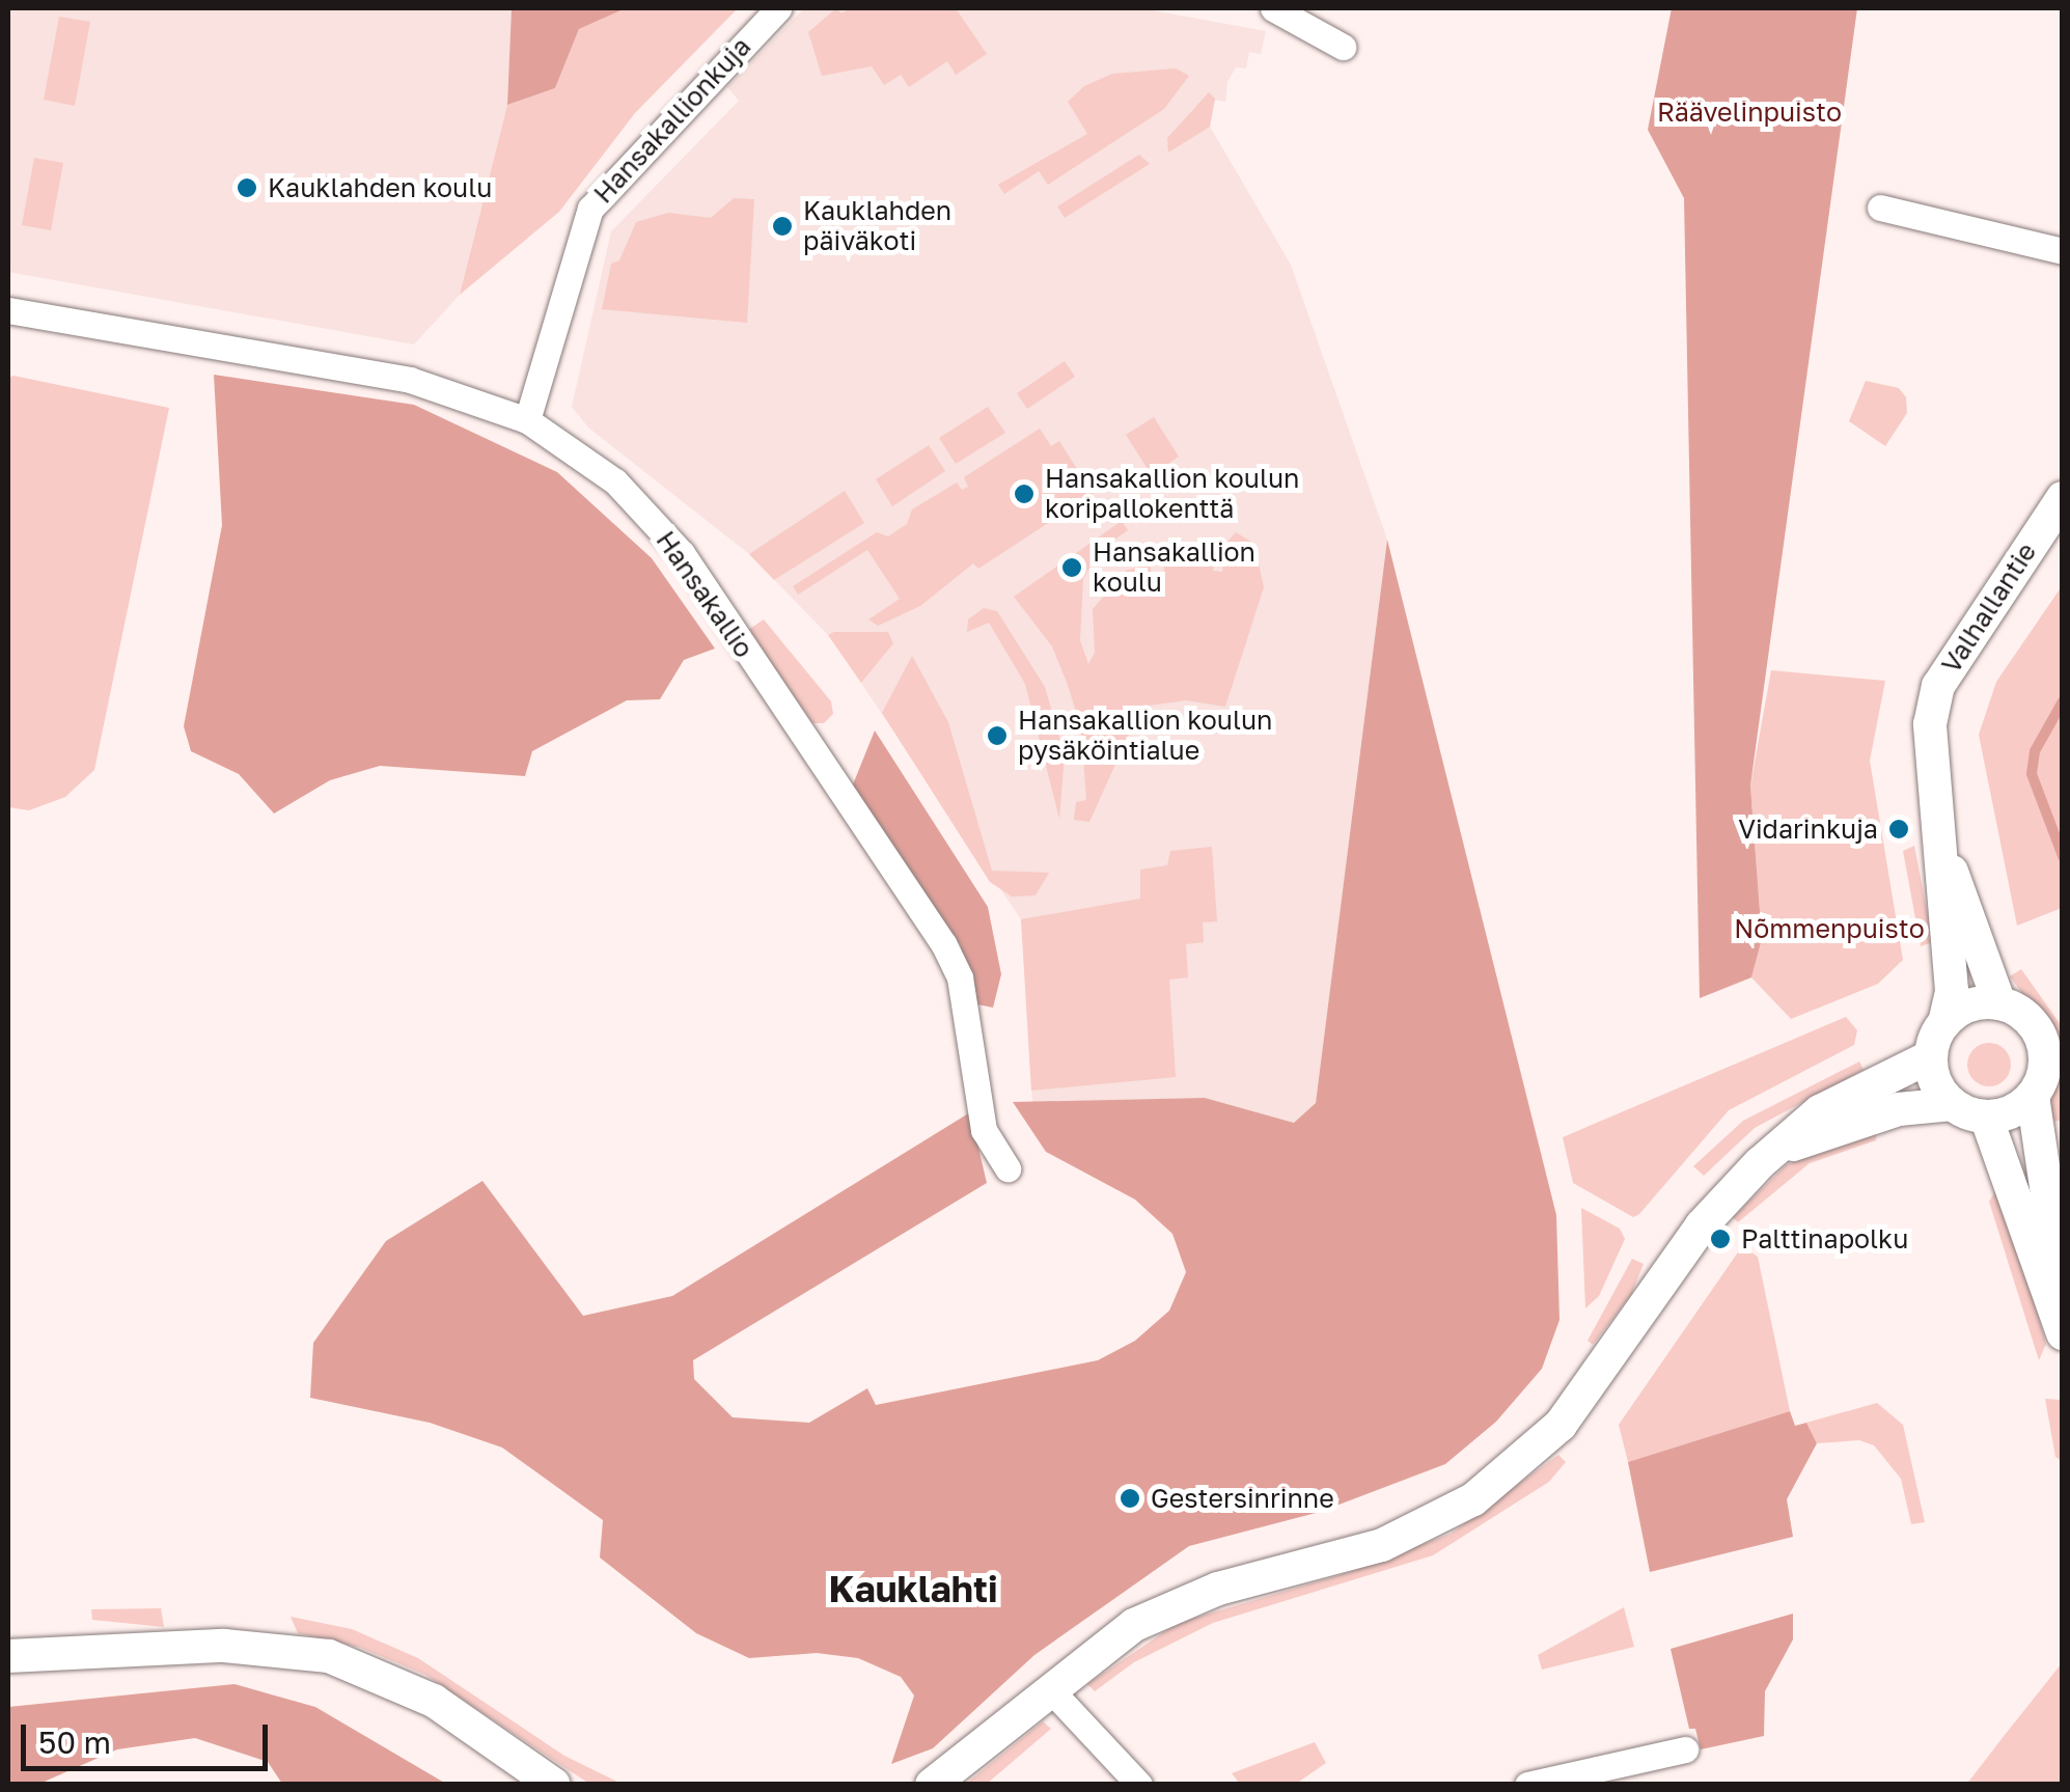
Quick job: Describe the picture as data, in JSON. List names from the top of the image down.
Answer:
{
  "streets": {
    "street": ["Hansakallionkuja", "Hansakallio", "Valhallantie"]
  },
  "crossings": [
    ["Hansakallionkuja", "Hansakallio"]
  ],
  "districts": ["Kauklahti"],
  "parks": ["Räävelinpuisto", "Nõmmenpuisto"],
  "places": [
    "Kauklahden koulu",
    "Kauklahden päiväkoti",
    "Hansakallion koulun koripallokenttä",
    "Hansakallion koulu",
    "Hansakallion koulun pysäköintialue",
    "Vidarinkuja",
    "Palttinapolku",
    "Gestersinrinne"
  ],
  "scale_bar": "50 m"
}
